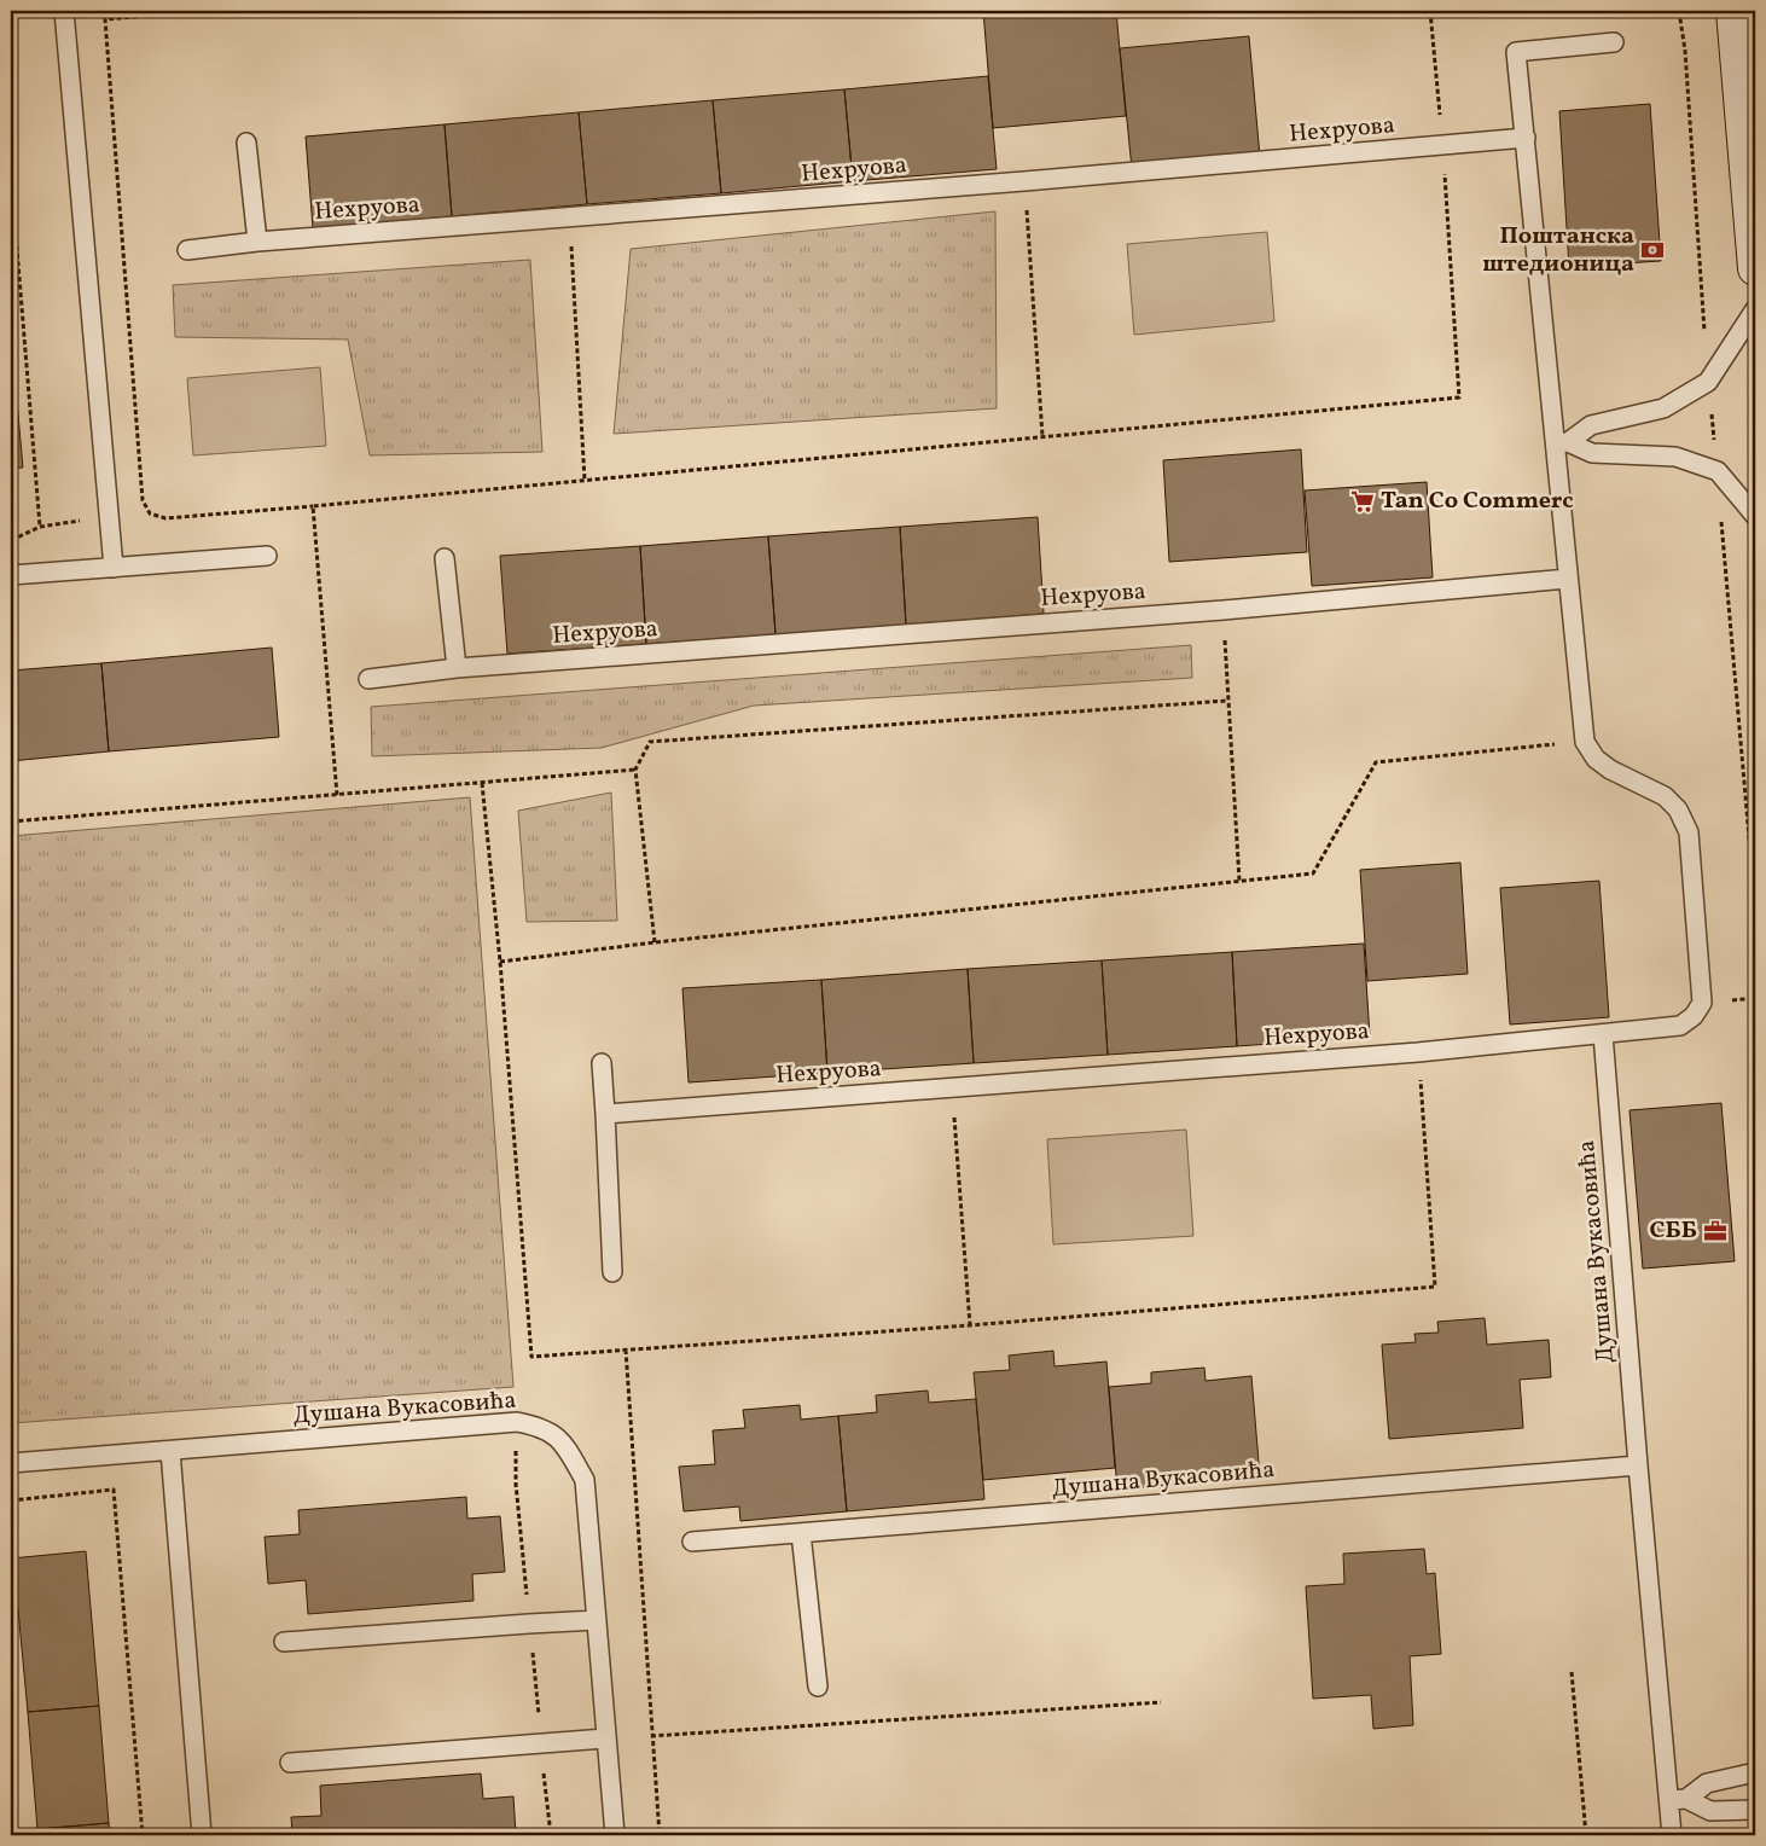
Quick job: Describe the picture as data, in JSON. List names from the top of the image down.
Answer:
{
  "streets": {
    "lane": ["Нехруова", "Душана Вукасовића"]
  },
  "crossings": [
    ["Нехруова", "Душана Вукасовића"]
  ],
  "places": {
    "bank": ["Поштанска штедионица"],
    "supermarket": ["Tan Co Commerc"],
    "office": ["СББ"]
  }
}
